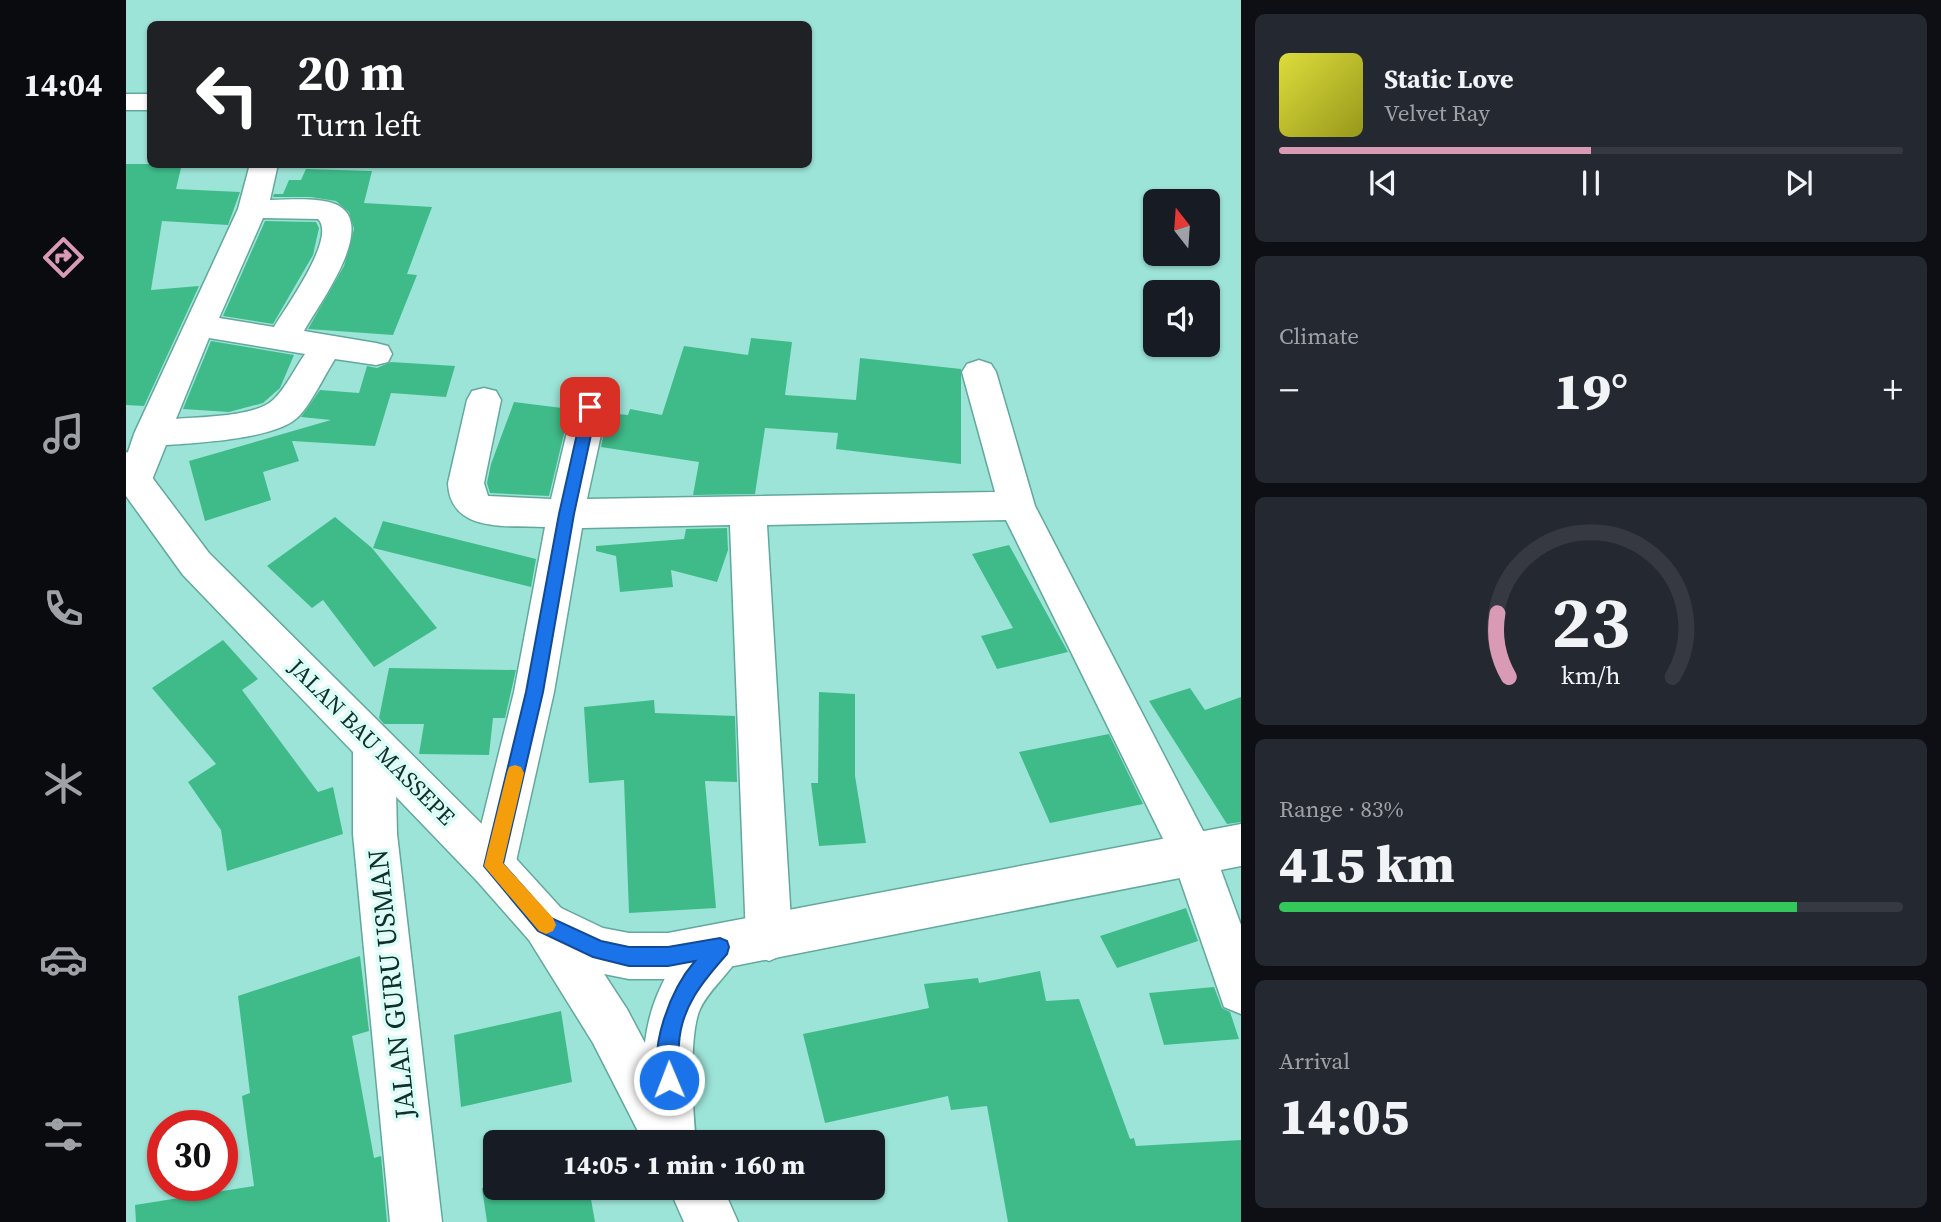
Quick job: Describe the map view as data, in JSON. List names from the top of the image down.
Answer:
{
  "streets": {
    "street": ["JALAN BAU MASSEPE", "JALAN GURU USMAN"]
  },
  "crossings": [
    ["JALAN BAU MASSEPE", "JALAN GURU USMAN"]
  ],
  "north": "top",
  "page": {
    "tabs": "14:04",
    "turn": ["20 m", "Turn left"],
    "song": ["Static Love", "Velvet Ray"],
    "tile": [
      "Climate",
      ["Range · 83%", "415 km"],
      ["Arrival", "14:05"]
    ],
    "heat": ["−", "19°", "+"],
    "limit": "30",
    "trip": "14:05 · 1 min · 160 m",
    "gauge": ["23", "km/h"]
  }
}
